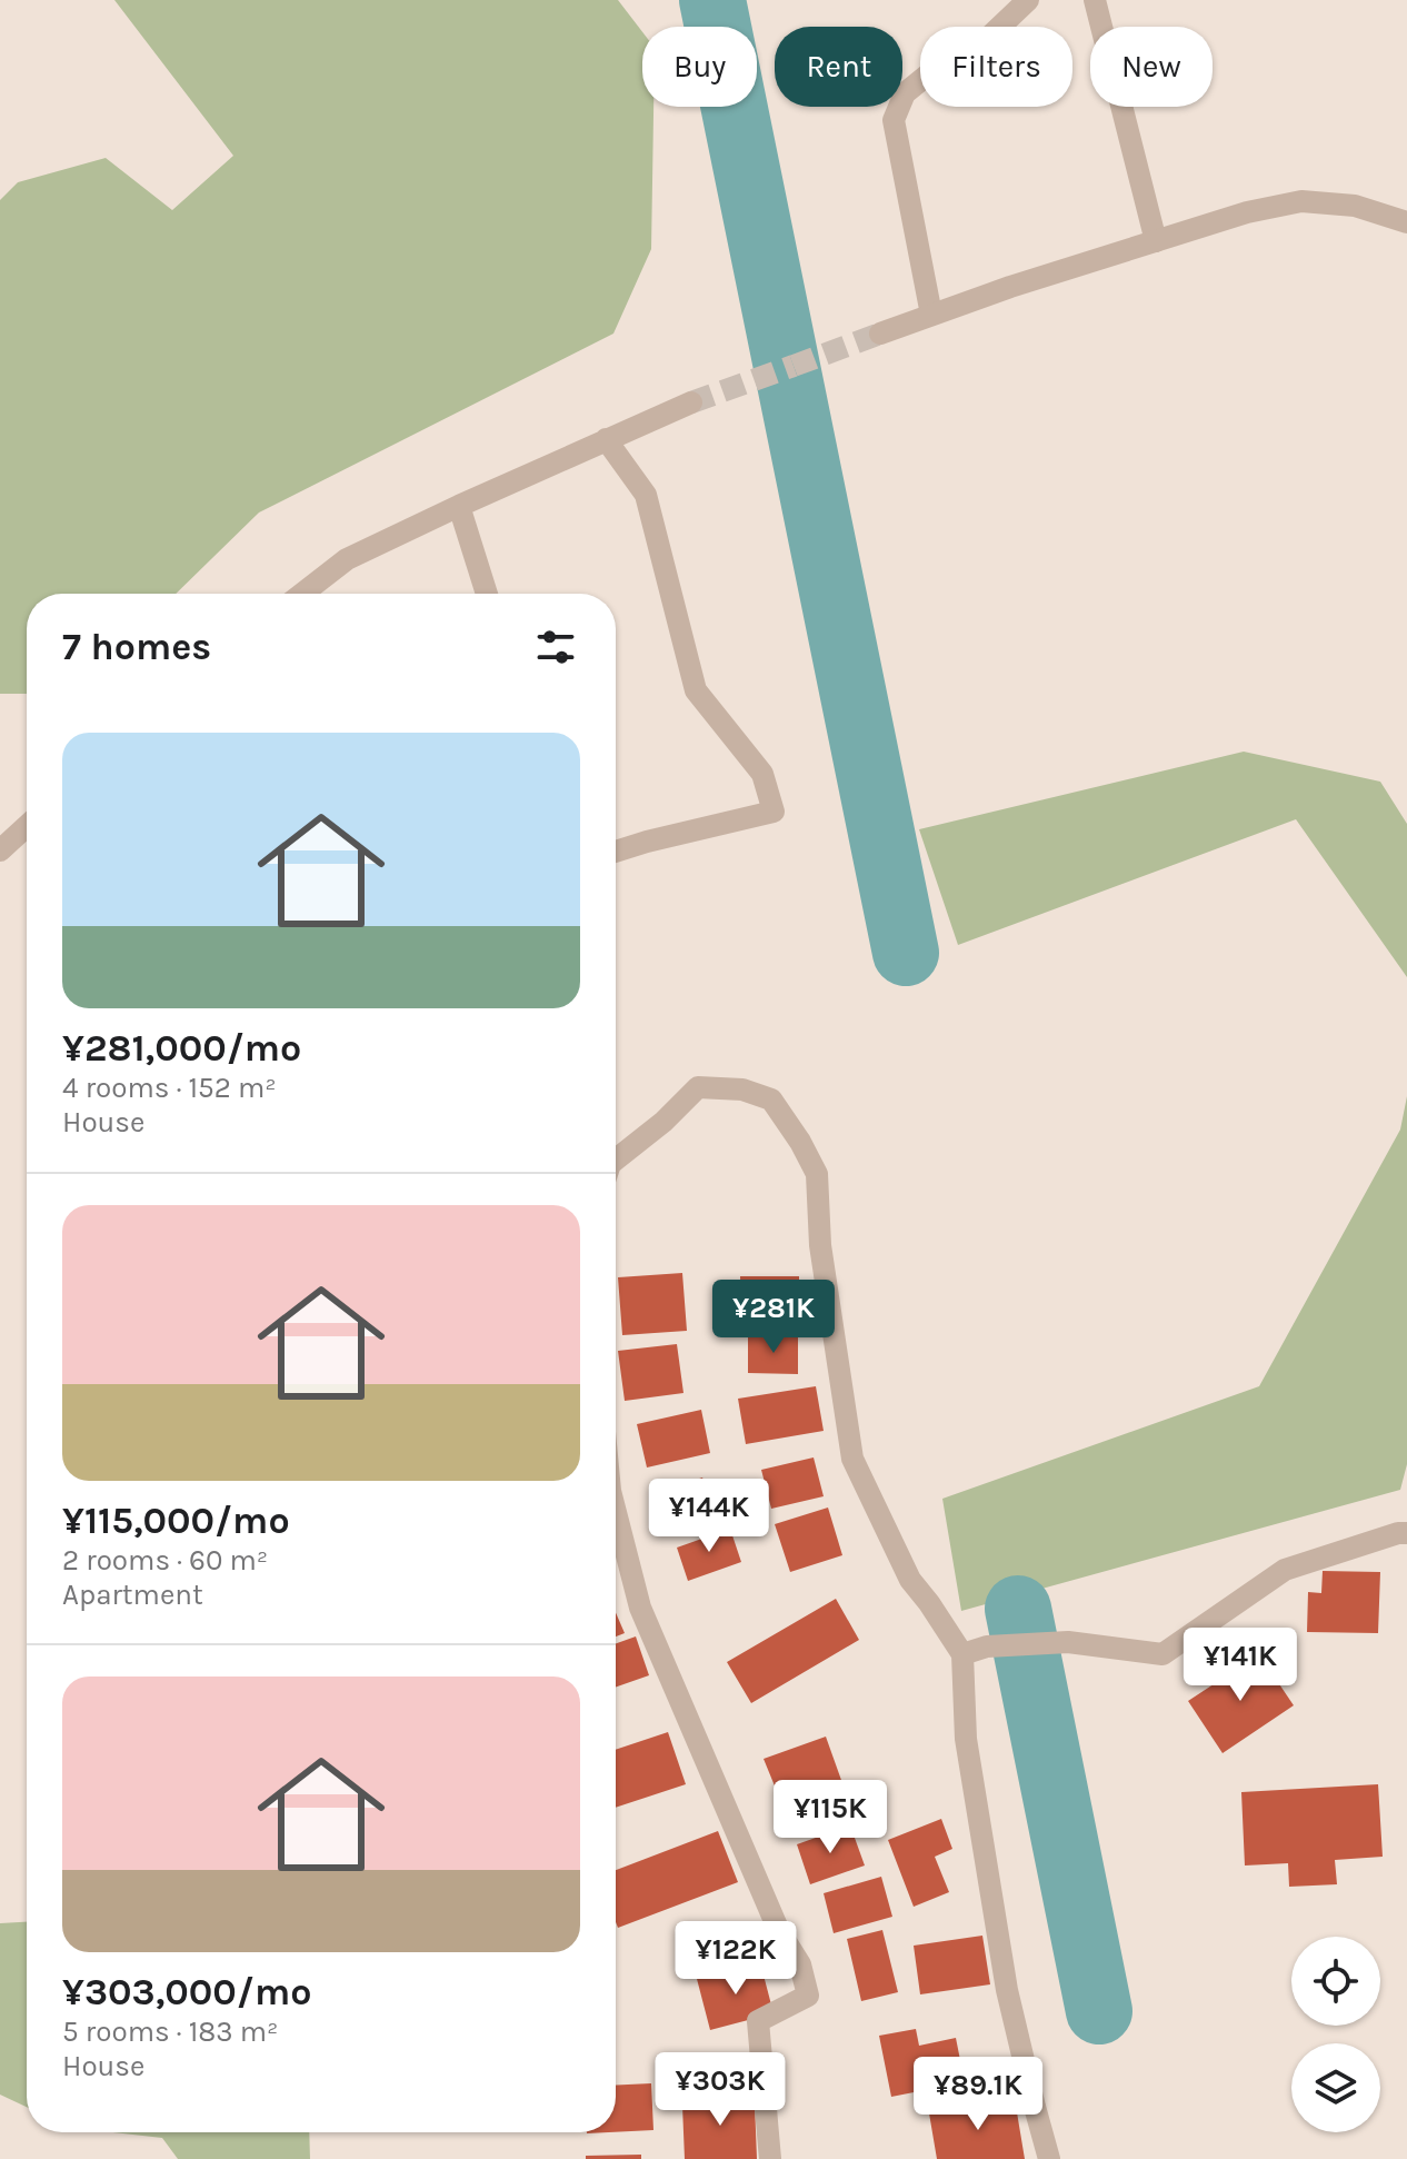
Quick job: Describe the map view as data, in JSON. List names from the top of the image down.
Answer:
{
  "page": {
    "chip": [
      "Buy",
      "Rent",
      "Filters",
      "New"
    ],
    "heading": "7 homes",
    "list": [
      {
        "name": "¥281,000/mo",
        "note": "4 rooms · 152 m² · House"
      },
      {
        "name": "¥115,000/mo",
        "note": "2 rooms · 60 m² · Apartment"
      },
      {
        "name": "¥303,000/mo",
        "note": "5 rooms · 183 m² · House"
      }
    ],
    "price": [
      "¥281K",
      "¥144K",
      "¥141K",
      "¥115K",
      "¥122K",
      "¥303K",
      "¥89.1K"
    ]
  }
}
